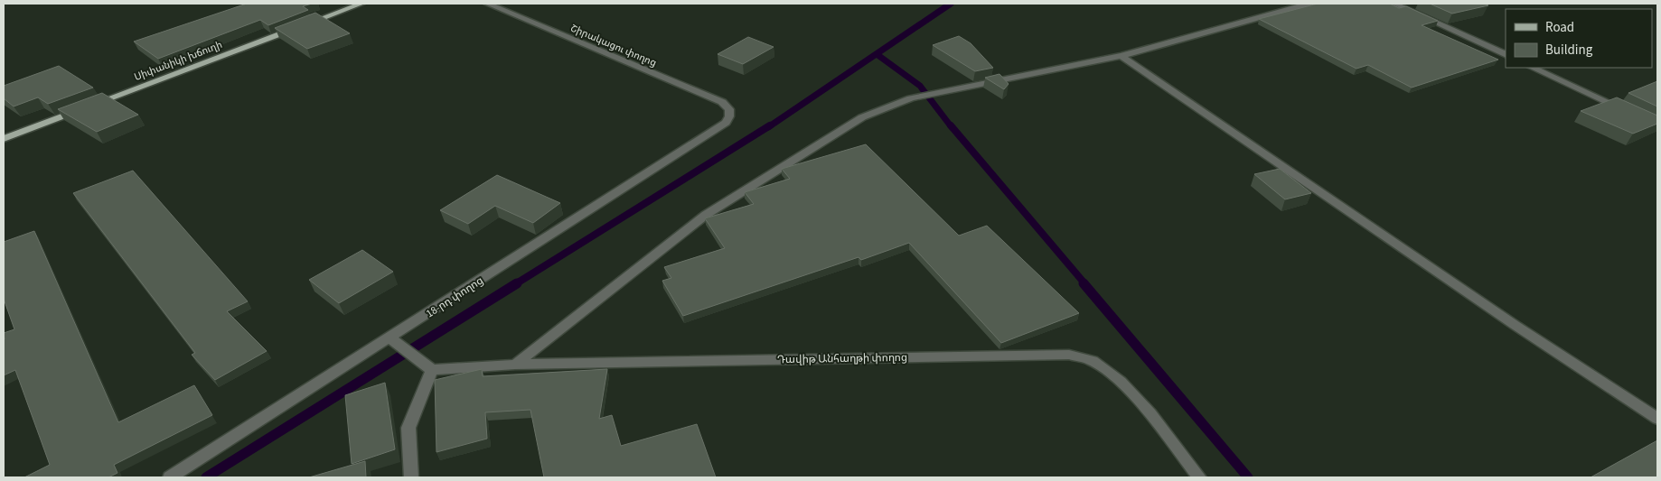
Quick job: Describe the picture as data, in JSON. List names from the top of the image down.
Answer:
{
  "streets": {
    "main road": ["Սիփանիկի խճուղի"],
    "street": ["Շիրակացու փողոց", "18-րդ փողոց", "Դավիթ Անհաղթի փողոց"]
  },
  "crossings": [
    ["Շիրակացու փողոց", "18-րդ փողոց"]
  ],
  "legend": ["Road", "Building"]
}
